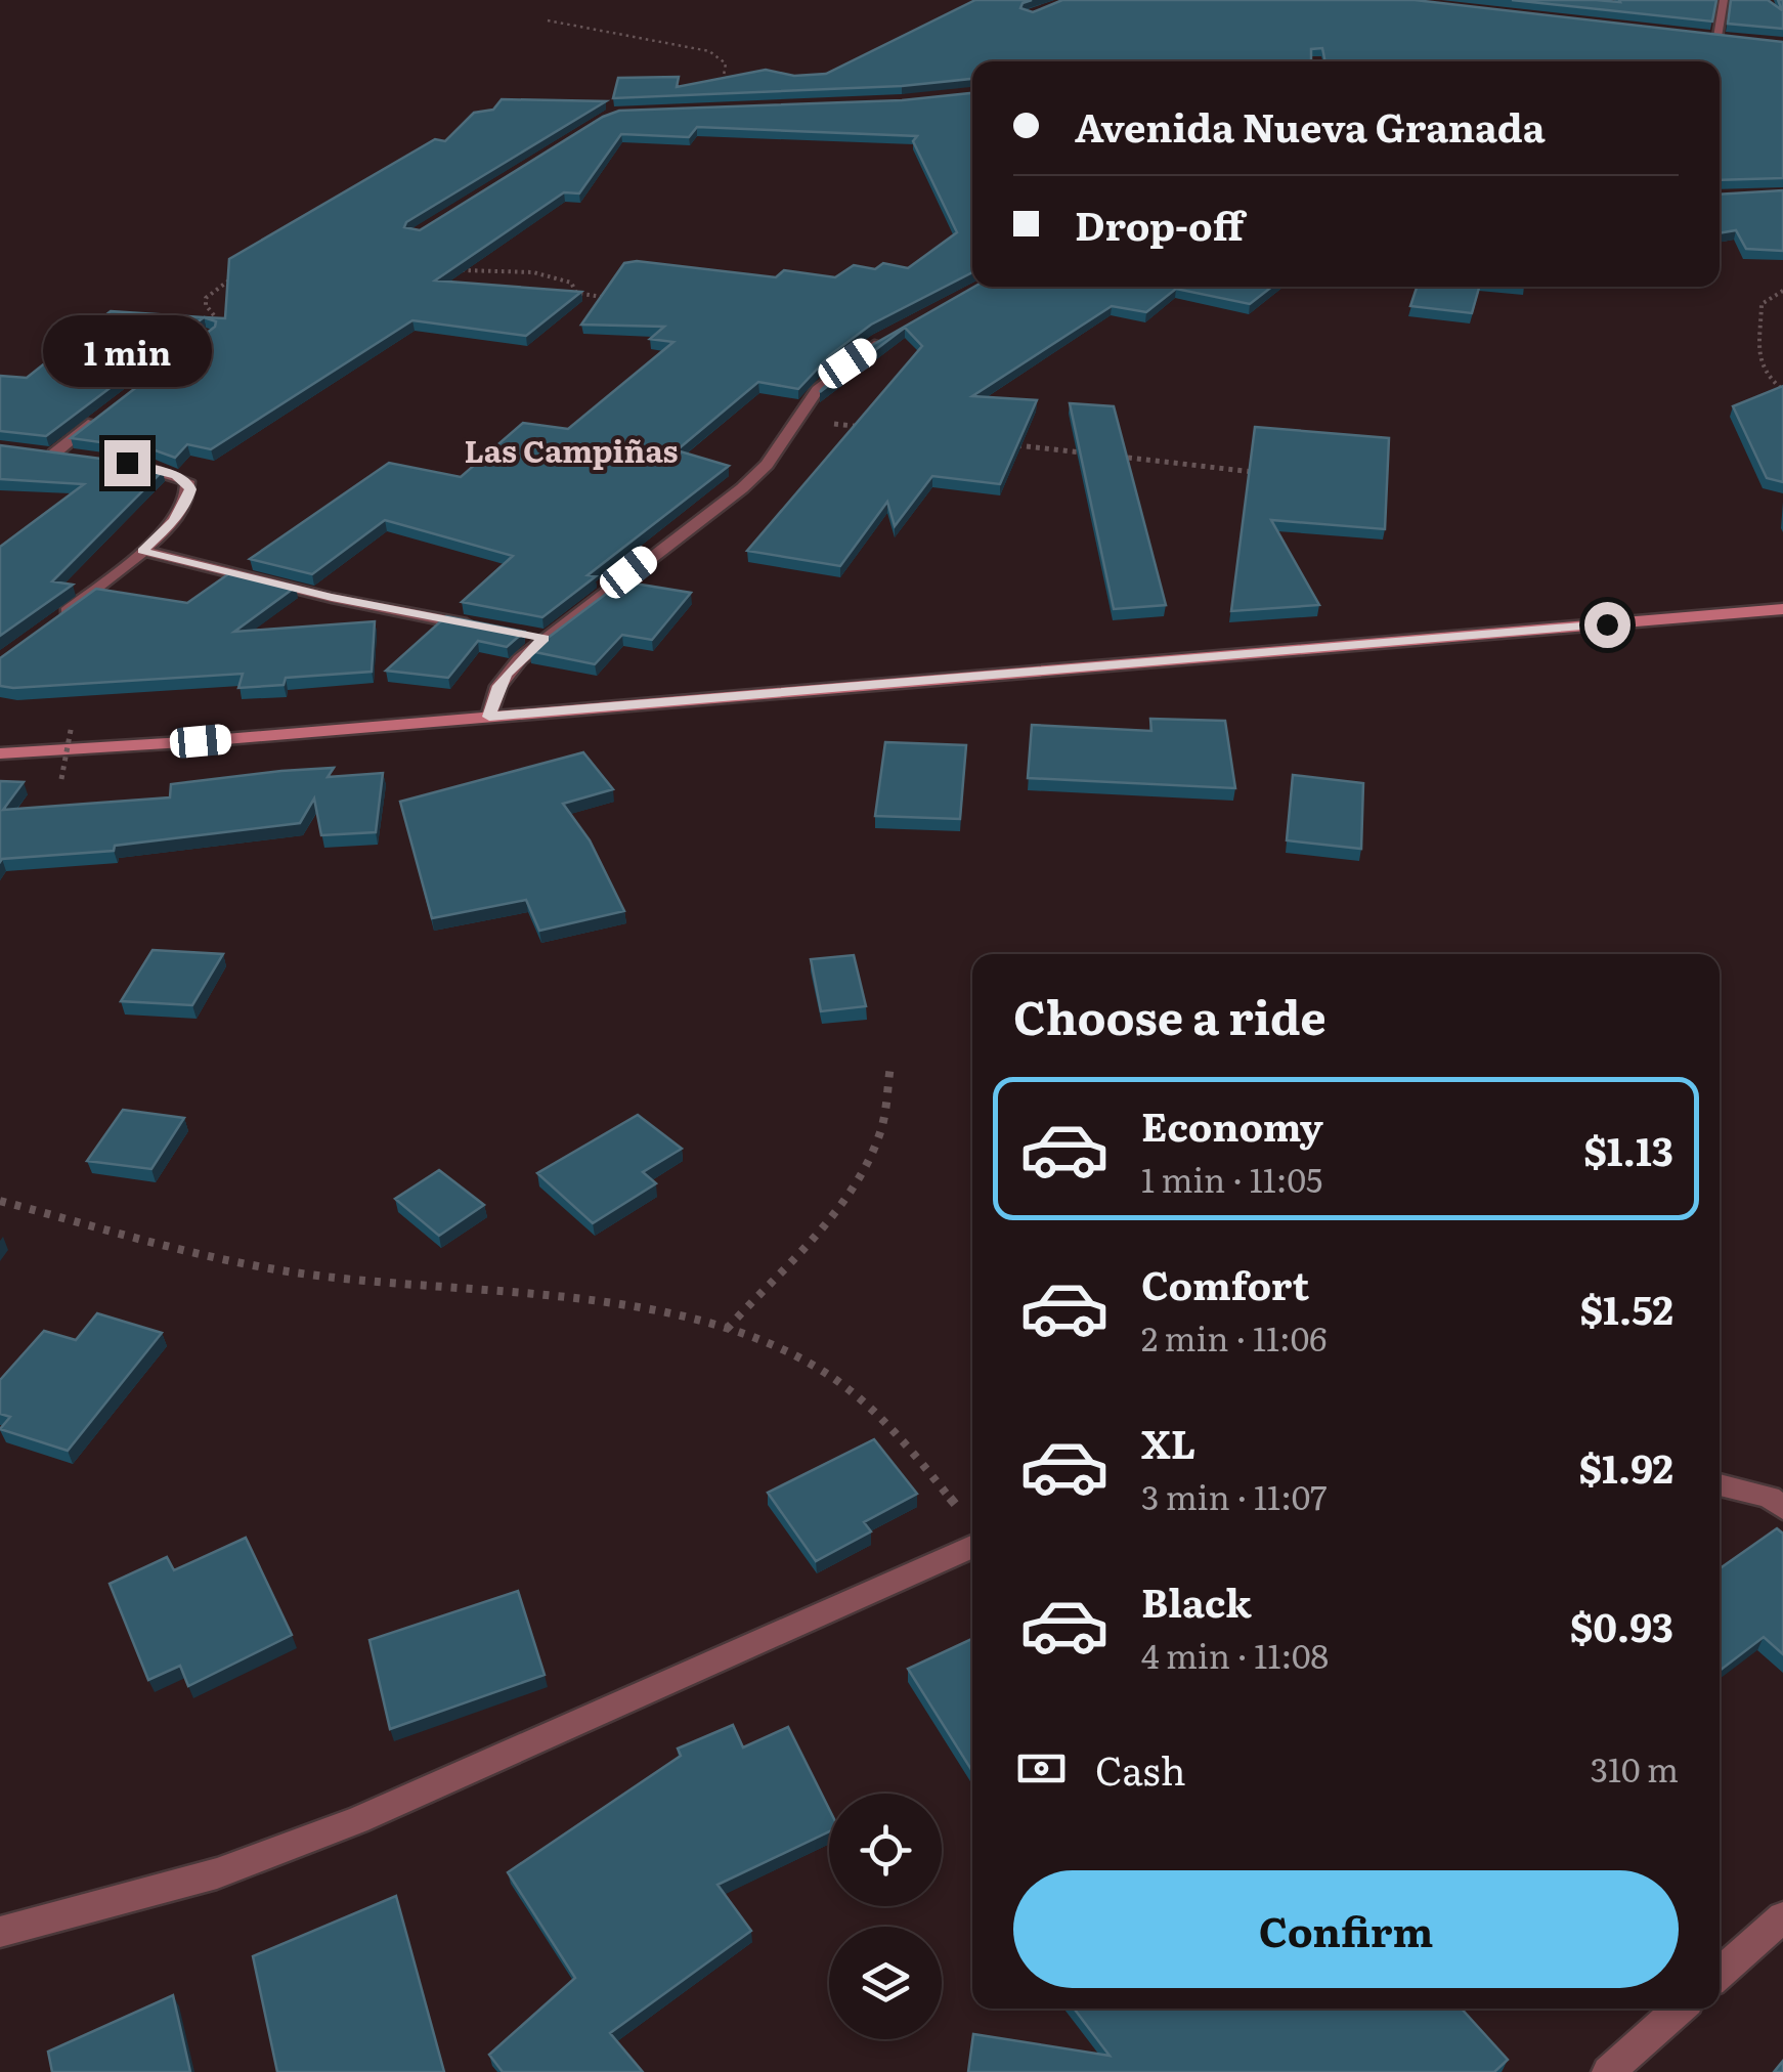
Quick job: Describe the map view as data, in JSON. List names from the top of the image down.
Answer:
{
  "districts": ["Las Campiñas"],
  "page": {
    "banner": ["Avenida Nueva Granada", "Drop-off"],
    "bubble": "1 min",
    "heading": "Choose a ride",
    "list": [
      {
        "name": "Economy",
        "note": "1 min · 11:05",
        "value": "$1.13"
      },
      {
        "name": "Comfort",
        "note": "2 min · 11:06",
        "value": "$1.52"
      },
      {
        "name": "XL",
        "note": "3 min · 11:07",
        "value": "$1.92"
      },
      {
        "name": "Black",
        "note": "4 min · 11:08",
        "value": "$0.93"
      }
    ],
    "pay": ["Cash", "310 m"],
    "buttons": "Confirm"
  }
}
